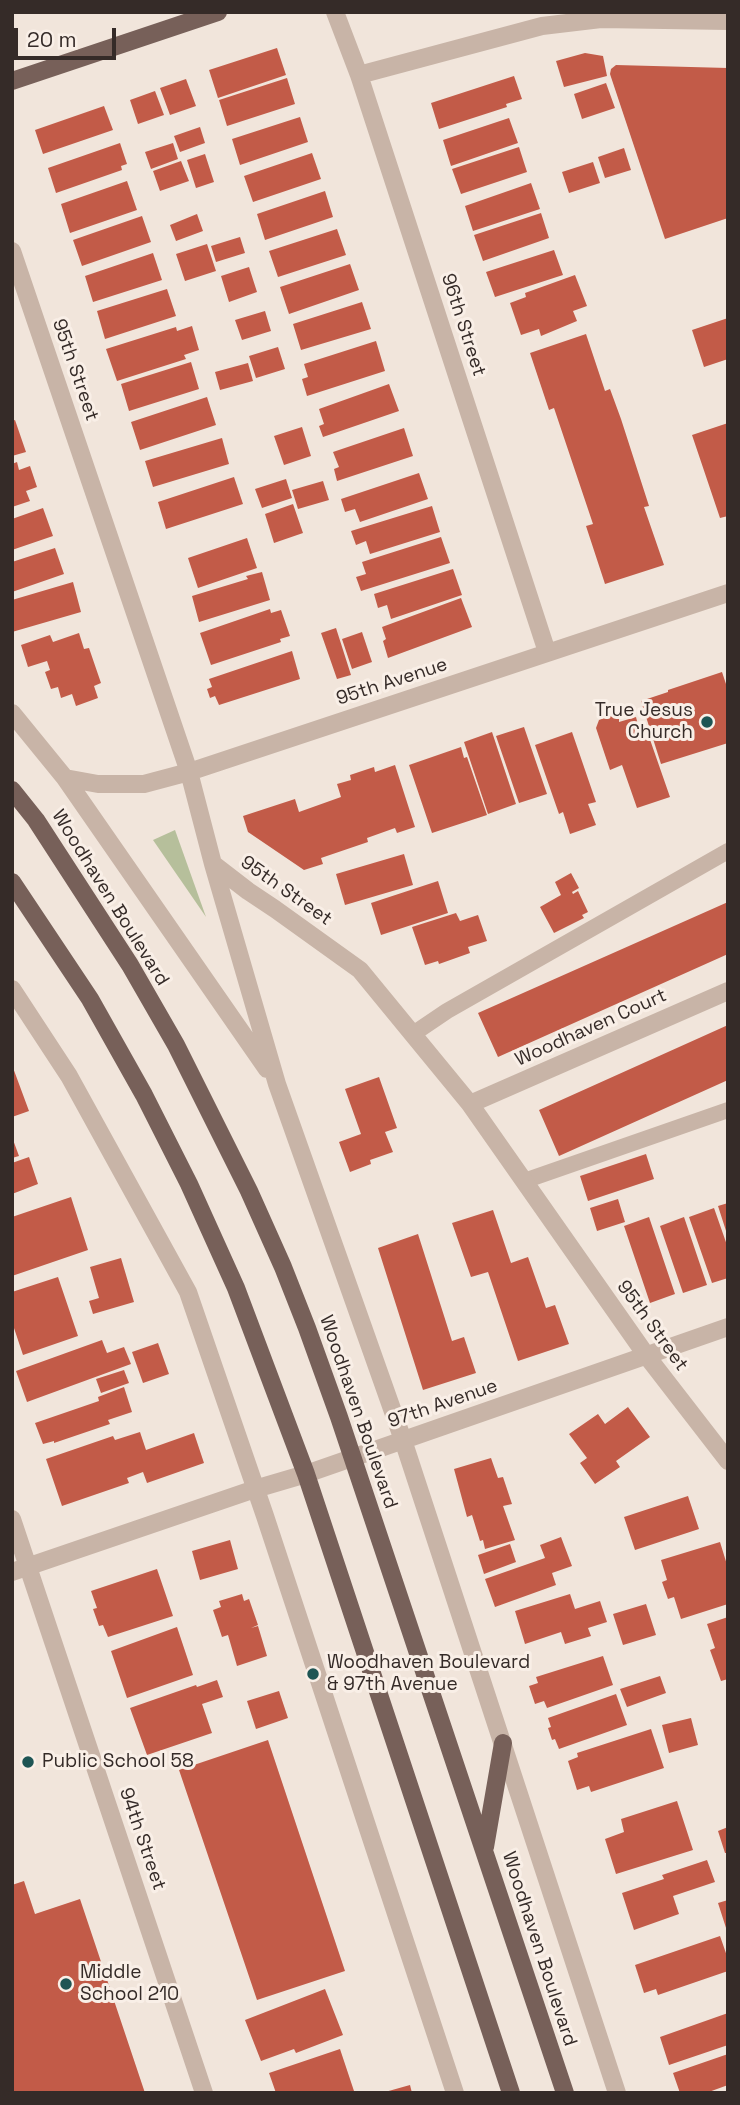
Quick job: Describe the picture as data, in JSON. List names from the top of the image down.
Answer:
{
  "streets": {
    "main road": ["Woodhaven Boulevard"],
    "street": [
      "96th Street",
      "95th Street",
      "95th Avenue",
      "Woodhaven Court",
      "97th Avenue",
      "94th Street"
    ]
  },
  "crossings": [
    ["96th Street", "95th Avenue"],
    ["95th Street", "95th Avenue"],
    ["95th Street", "Woodhaven Boulevard"],
    ["95th Street", "Woodhaven Court"],
    ["95th Street", "97th Avenue"],
    ["95th Avenue", "Woodhaven Boulevard"],
    ["Woodhaven Boulevard", "97th Avenue"],
    ["97th Avenue", "94th Street"]
  ],
  "places": [
    "True Jesus Church",
    "Woodhaven Boulevard & 97th Avenue",
    "Public School 58",
    "Middle School 210"
  ],
  "scale_bar": "20 m"
}
